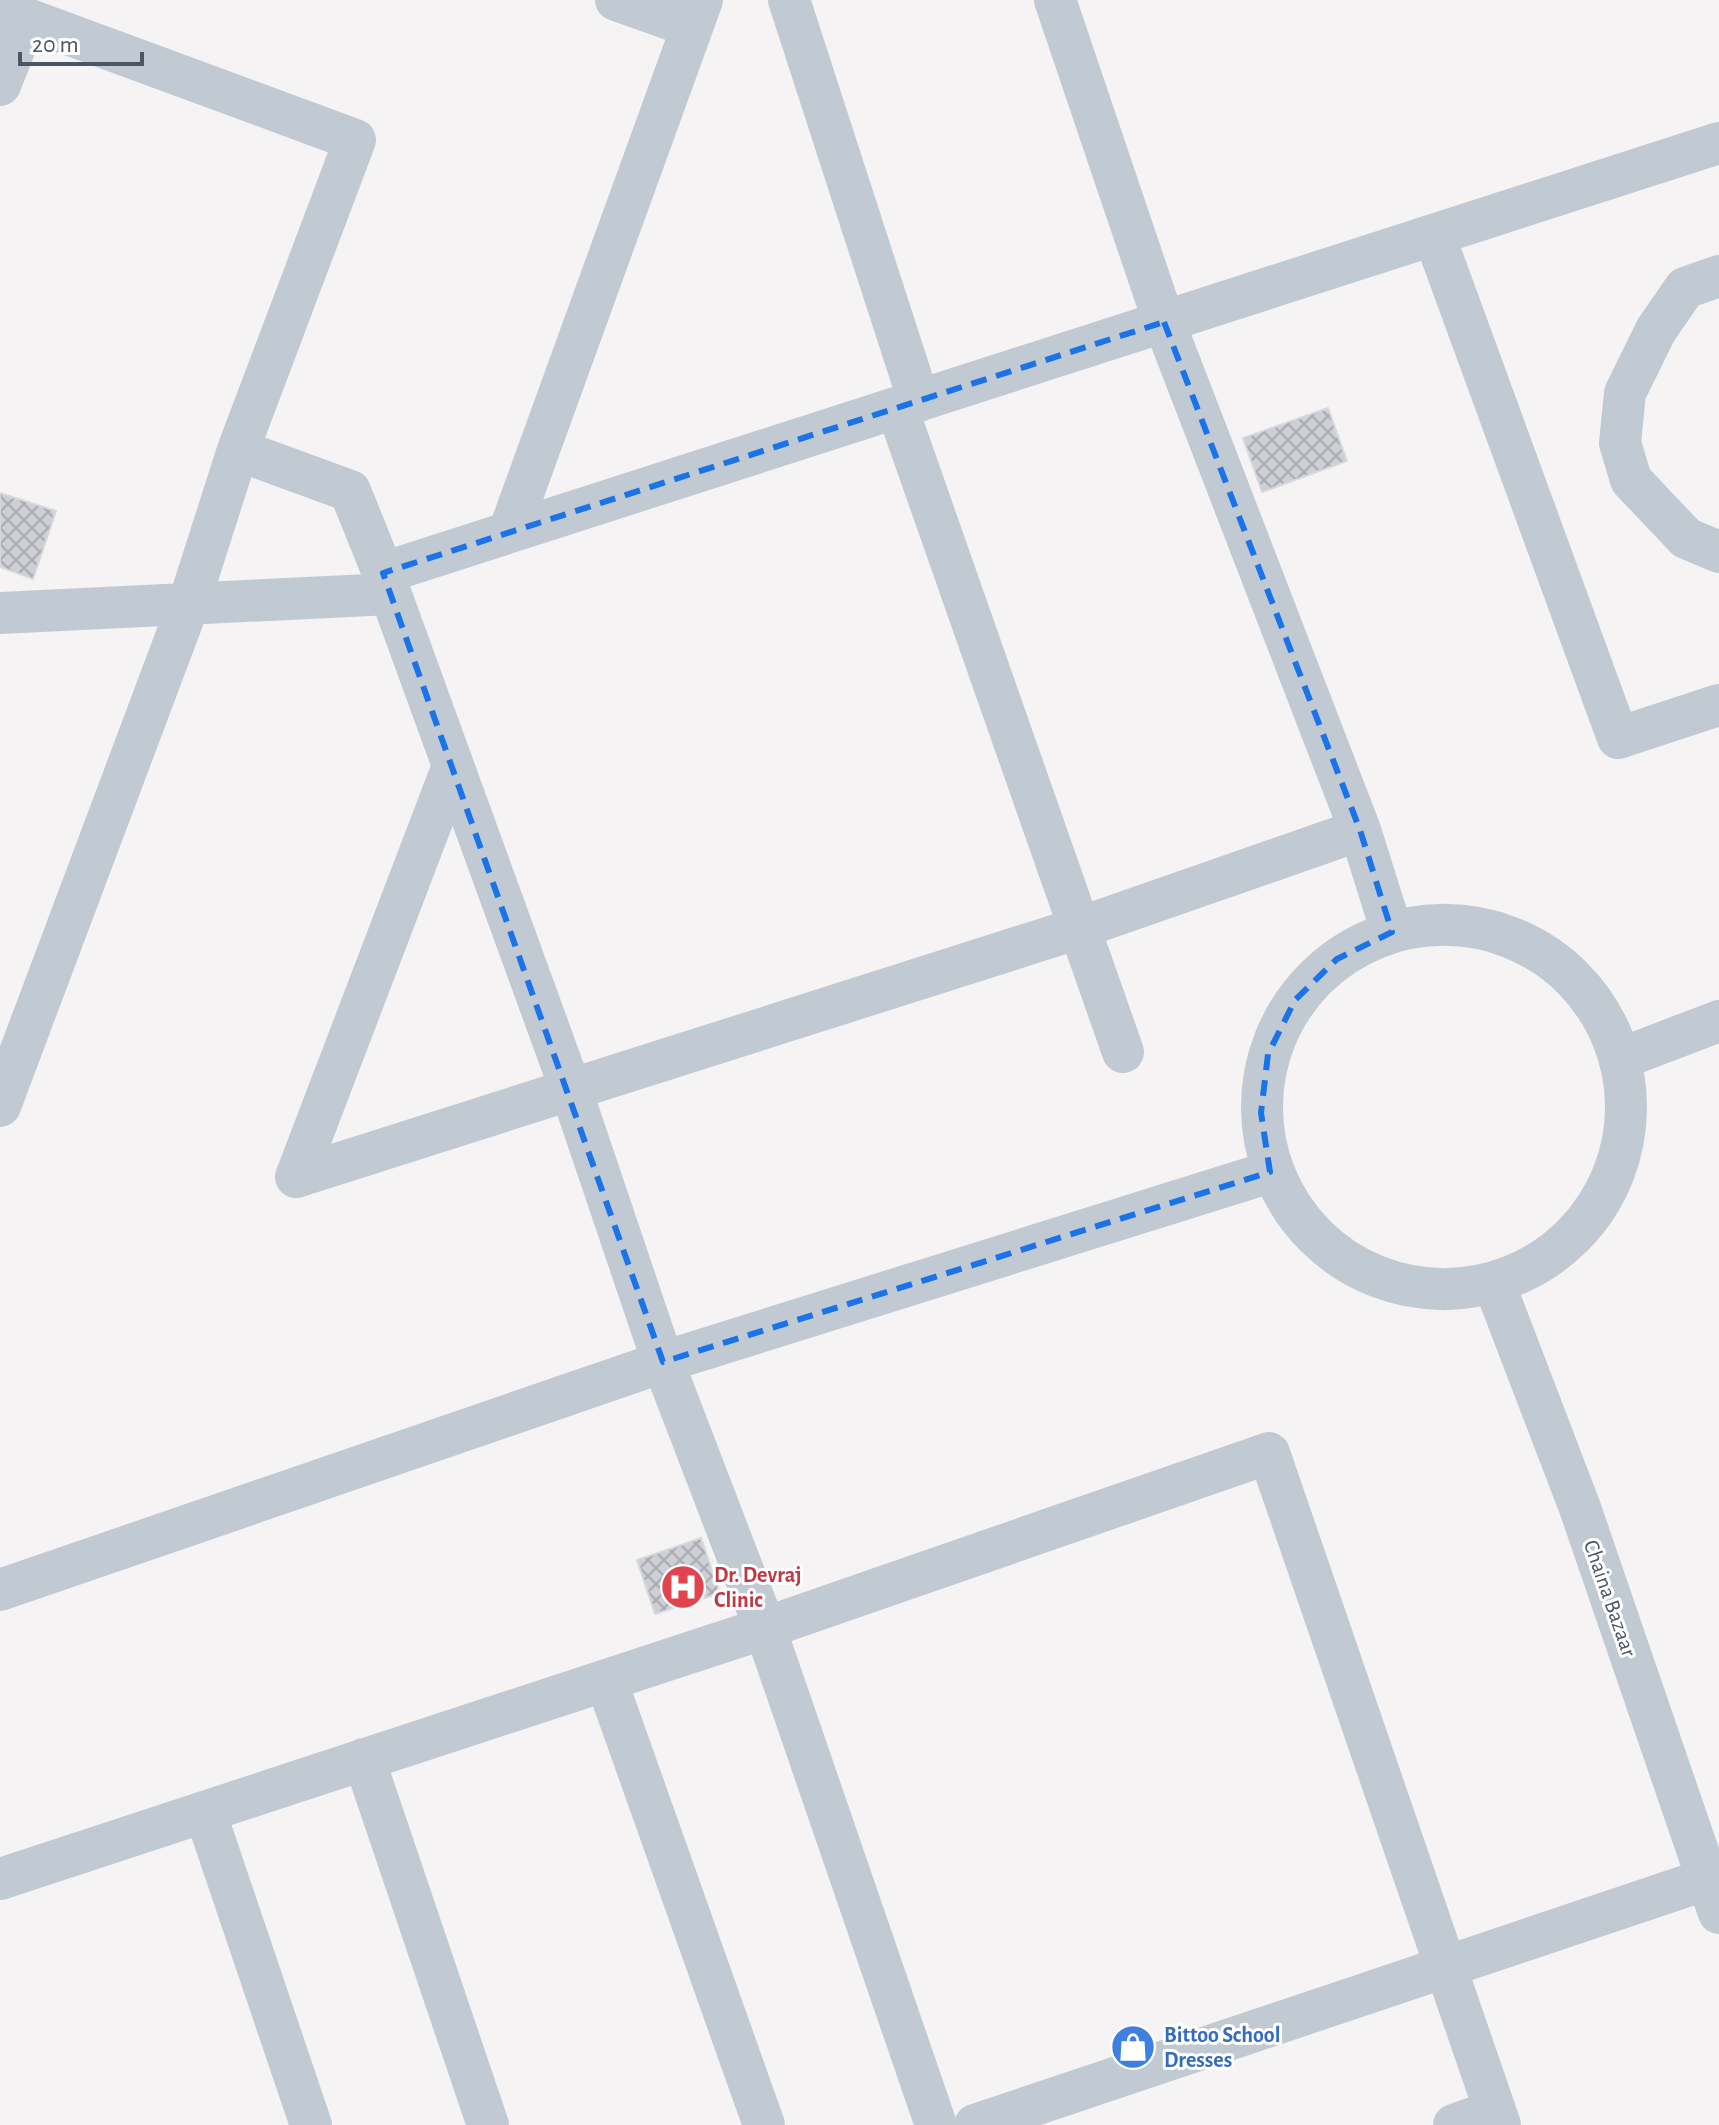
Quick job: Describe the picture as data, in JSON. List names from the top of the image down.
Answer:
{
  "streets": {
    "street": ["Chaina Bazaar"]
  },
  "places": {
    "hospital": ["Dr. Devraj Clinic"],
    "shop": ["Bittoo School Dresses"]
  },
  "scale_bar": "20 m"
}
